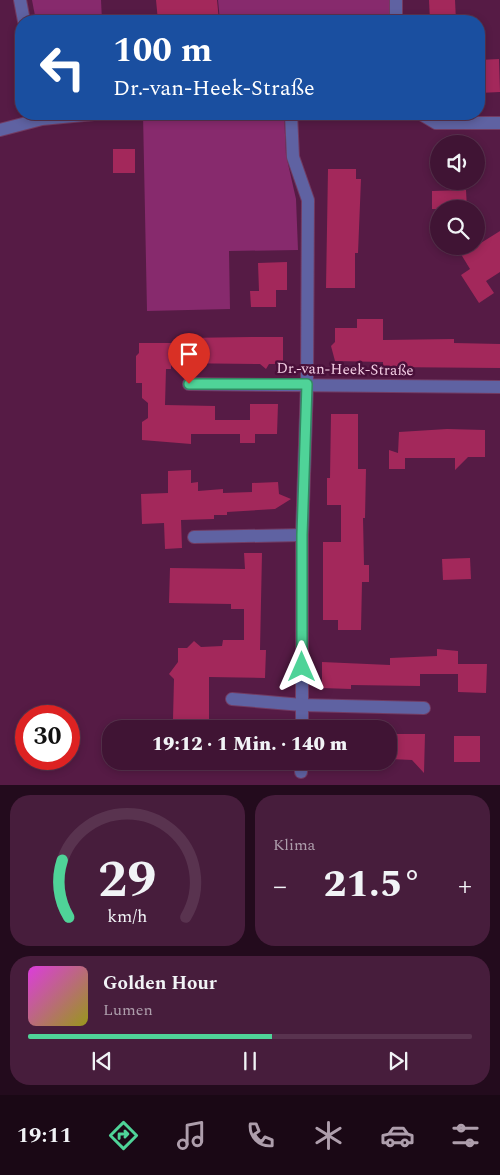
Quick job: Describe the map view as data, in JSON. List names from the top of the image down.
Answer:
{
  "streets": {
    "street": ["Dr.-van-Heek-Straße"]
  },
  "page": {
    "turn": ["100 m", "Dr.-van-Heek-Straße"],
    "limit": "30",
    "trip": "19:12 · 1 Min. · 140 m",
    "tile": "Klima",
    "heat": ["−", "21.5°", "+"],
    "song": ["Golden Hour", "Lumen"],
    "tabs": "19:11",
    "gauge": ["29", "km/h"]
  }
}
